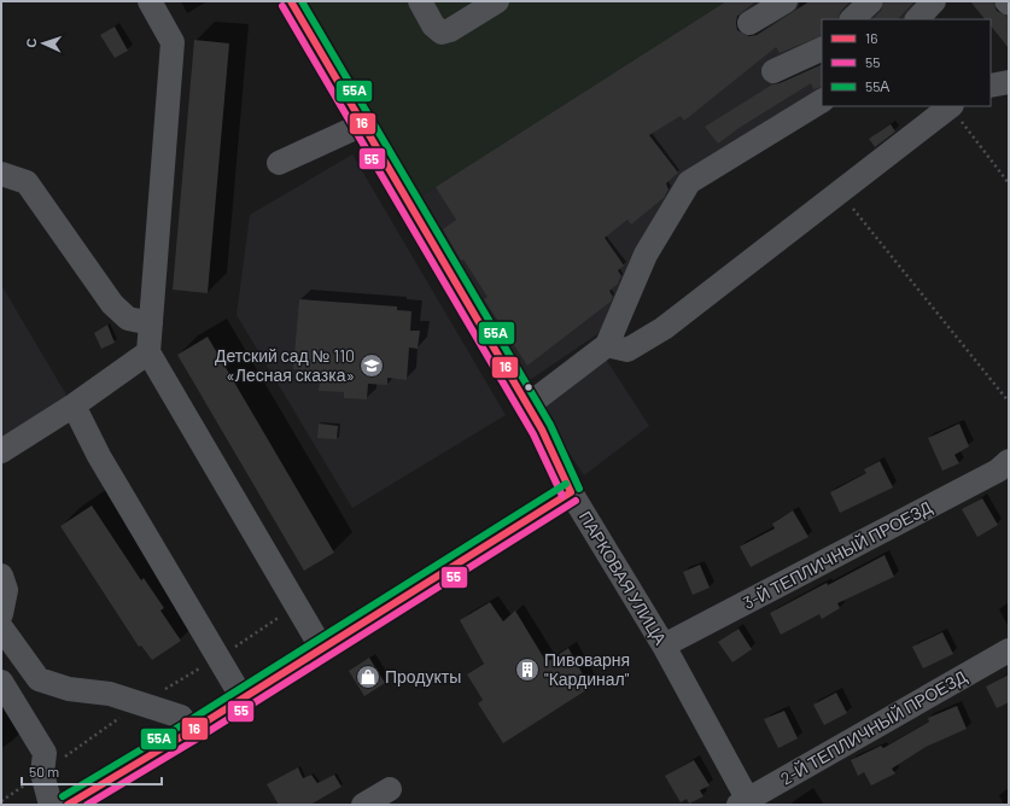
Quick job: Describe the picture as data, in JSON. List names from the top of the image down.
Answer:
{
  "streets": {
    "street": ["3-Й ТЕПЛИЧНЫЙ ПРОЕЗД", "ПАРКОВАЯ УЛИЦА", "2-Й ТЕПЛИЧНЫЙ ПРОЕЗД"]
  },
  "crossings": [
    ["3-Й ТЕПЛИЧНЫЙ ПРОЕЗД", "ПАРКОВАЯ УЛИЦА"],
    ["ПАРКОВАЯ УЛИЦА", "2-Й ТЕПЛИЧНЫЙ ПРОЕЗД"]
  ],
  "places": {
    "school or university": ["Детский сад № 110 «Лесная сказка»"],
    "building": ["Пивоварня \"Кардинал\""],
    "shop": ["Продукты"]
  },
  "lines": ["transit line 16", "transit line 55А", "transit line 55"],
  "legend": ["16", "55", "55А"],
  "scale_bar": "50 m",
  "north": "left"
}
